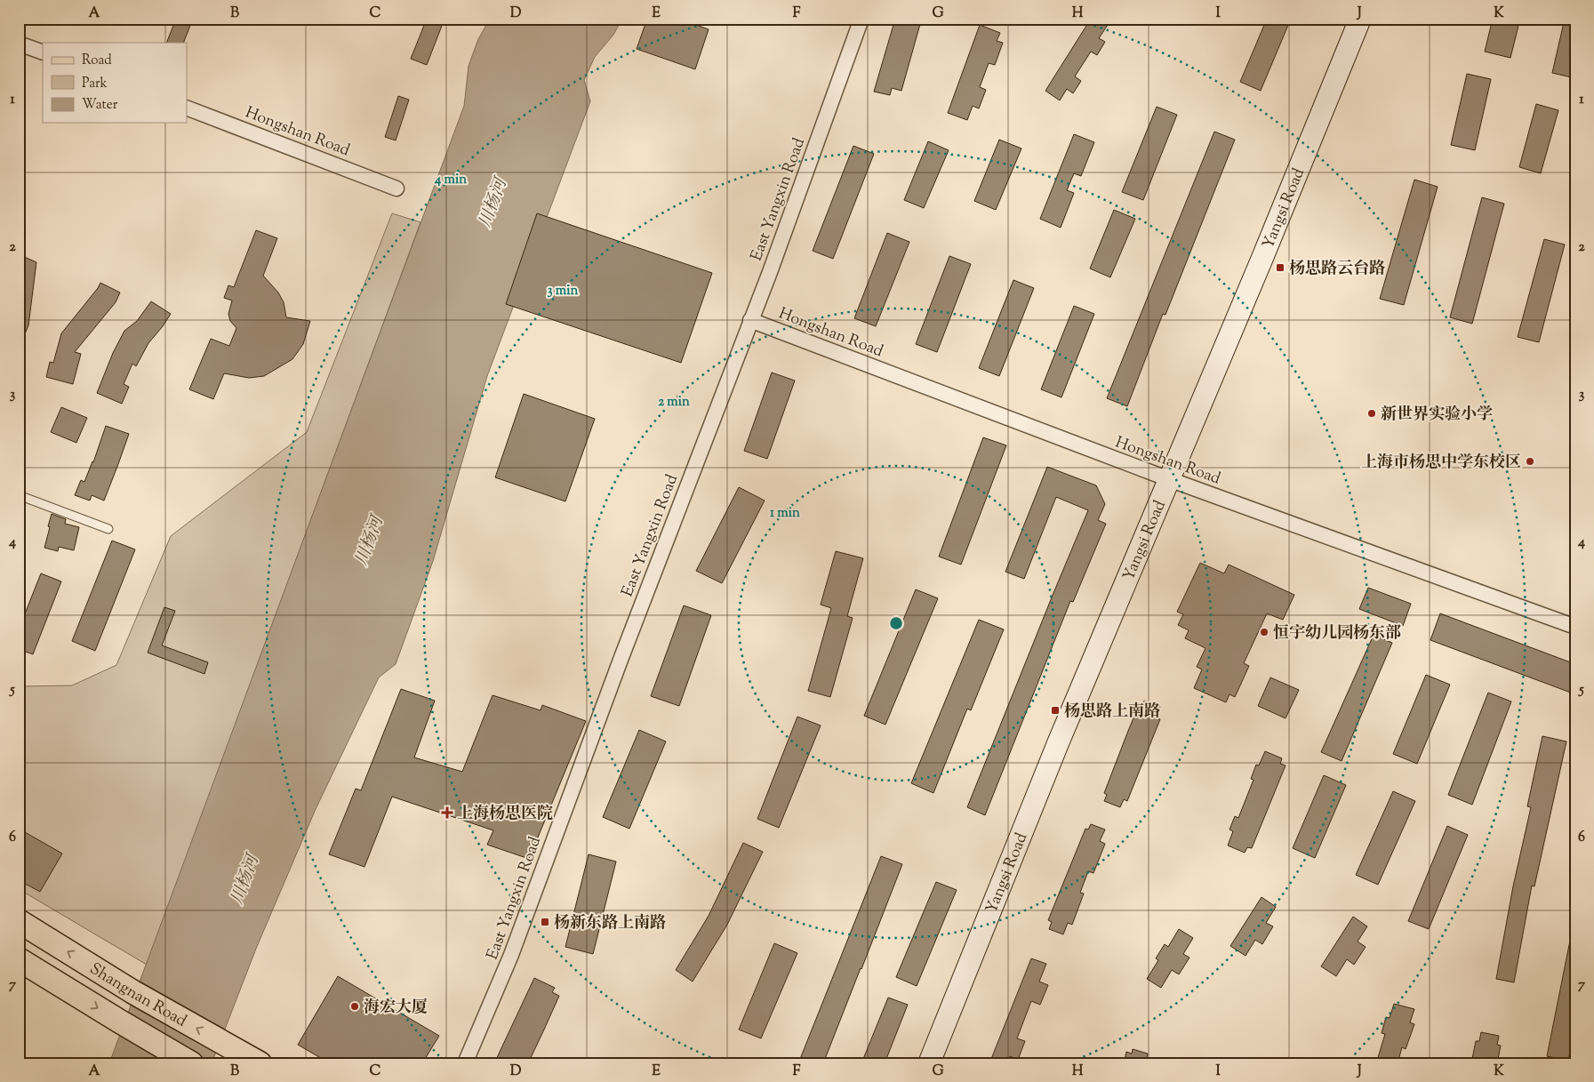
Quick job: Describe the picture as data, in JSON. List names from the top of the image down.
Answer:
{
  "streets": {
    "main road": ["Shangnan Road"],
    "street": ["Hongshan Road", "East Yangxin Road", "Yangsi Road"]
  },
  "crossings": [
    ["Hongshan Road", "East Yangxin Road"],
    ["Hongshan Road", "Yangsi Road"]
  ],
  "water": ["川杨河"],
  "places": {
    "transit": ["杨思路云台路", "杨思路上南路", "杨新东路上南路"],
    "other": [
      "新世界实验小学",
      "上海市杨思中学东校区",
      "恒宇幼儿园杨东部",
      "海宏大厦"
    ],
    "health": ["上海杨思医院"]
  },
  "legend": ["Road", "Park", "Water"],
  "grid": {
    "columns": [
      "A",
      "B",
      "C",
      "D",
      "E",
      "F",
      "G",
      "H",
      "I",
      "J",
      "K"
    ],
    "rows": [
      "1",
      "2",
      "3",
      "4",
      "5",
      "6",
      "7"
    ]
  },
  "rings": [
    "4 min",
    "3 min",
    "2 min",
    "1 min"
  ]
}
